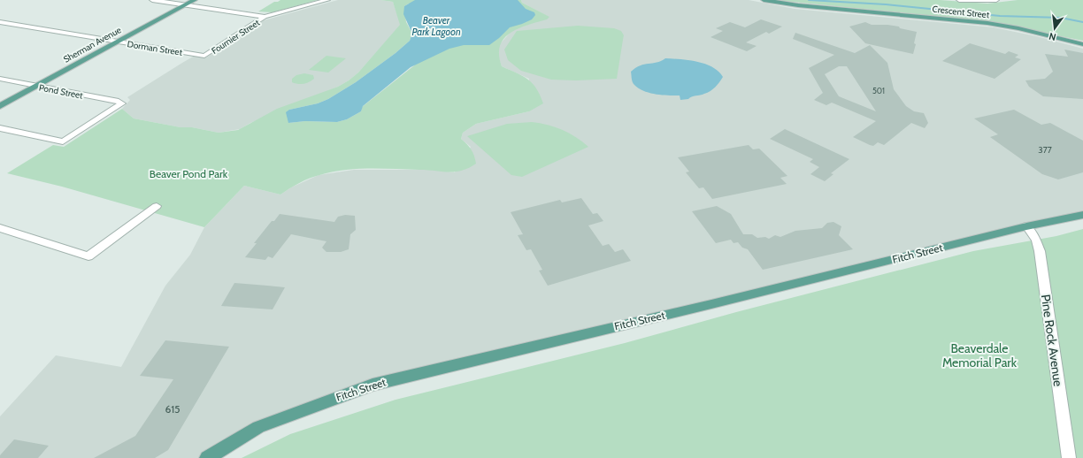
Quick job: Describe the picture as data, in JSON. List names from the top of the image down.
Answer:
{
  "streets": {
    "main road": ["Crescent Street", "Sherman Avenue", "Fitch Street"],
    "street": [
      "Fournier Street",
      "Dorman Street",
      "Pond Street",
      "Pine Rock Avenue"
    ]
  },
  "crossings": [
    ["Fournier Street", "Dorman Street"],
    ["Sherman Avenue", "Dorman Street"],
    ["Sherman Avenue", "Pond Street"],
    ["Fitch Street", "Pine Rock Avenue"]
  ],
  "water": ["Beaver Park Lagoon"],
  "parks": ["Beaver Pond Park", "Beaverdale Memorial Park"],
  "house_numbers": ["501", "377", "615"],
  "north": "bottom"
}
